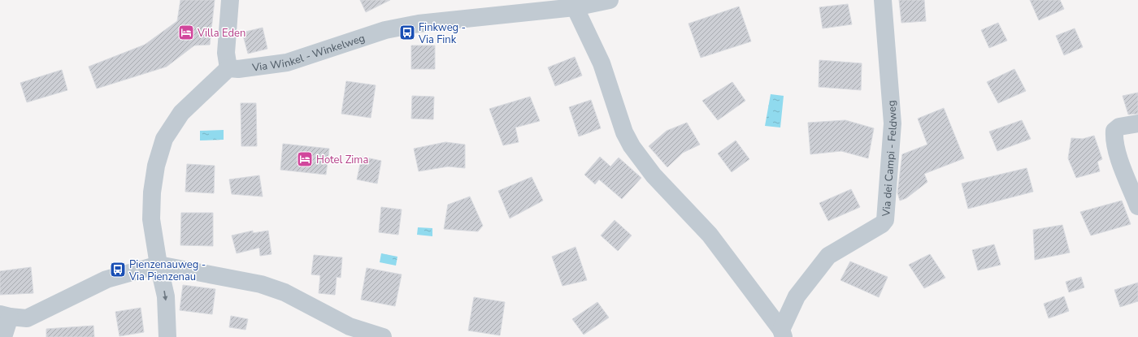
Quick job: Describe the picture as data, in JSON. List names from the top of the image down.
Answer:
{
  "streets": {
    "street": ["Via Winkel - Winkelweg", "Via dei Campi - Feldweg"]
  },
  "places": {
    "hotel": ["Villa Eden", "Hotel Zima"],
    "bus stop": ["Finkweg - Via Fink", "Pienzenauweg - Via Pienzenau"]
  }
}
